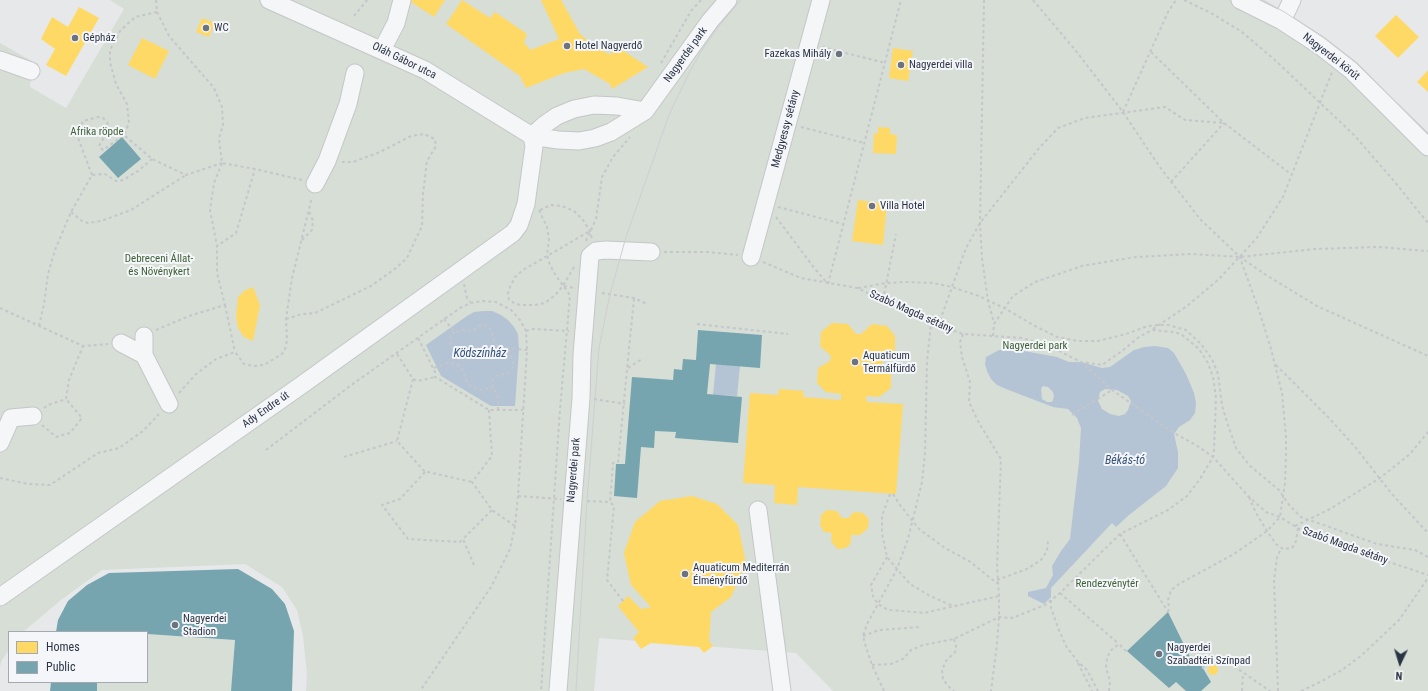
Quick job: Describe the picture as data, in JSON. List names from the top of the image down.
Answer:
{
  "streets": {
    "street": [
      "Nagyerdei park",
      "Nagyerdei körút",
      "Oláh Gábor utca",
      "Medgyessy sétány",
      "Ady Endre út"
    ],
    "path": ["Szabó Magda sétány"]
  },
  "crossings": [
    ["Oláh Gábor utca", "Ady Endre út"]
  ],
  "water": ["Ködszínház", "Békás-tó"],
  "parks": [
    "Afrika röpde",
    "Debreceni Állat- és Növénykert",
    "Nagyerdei park",
    "Rendezvénytér"
  ],
  "places": [
    "WC",
    "Gépház",
    "Hotel Nagyerdő",
    "Fazekas Mihály",
    "Nagyerdei villa",
    "Villa Hotel",
    "Aquaticum Termálfürdő",
    "Aquaticum Mediterrán Élményfürdő",
    "Nagyerdei Stadion",
    "Nagyerdei Szabadtéri Színpad"
  ],
  "legend": ["Homes", "Public"],
  "north": "bottom"
}
